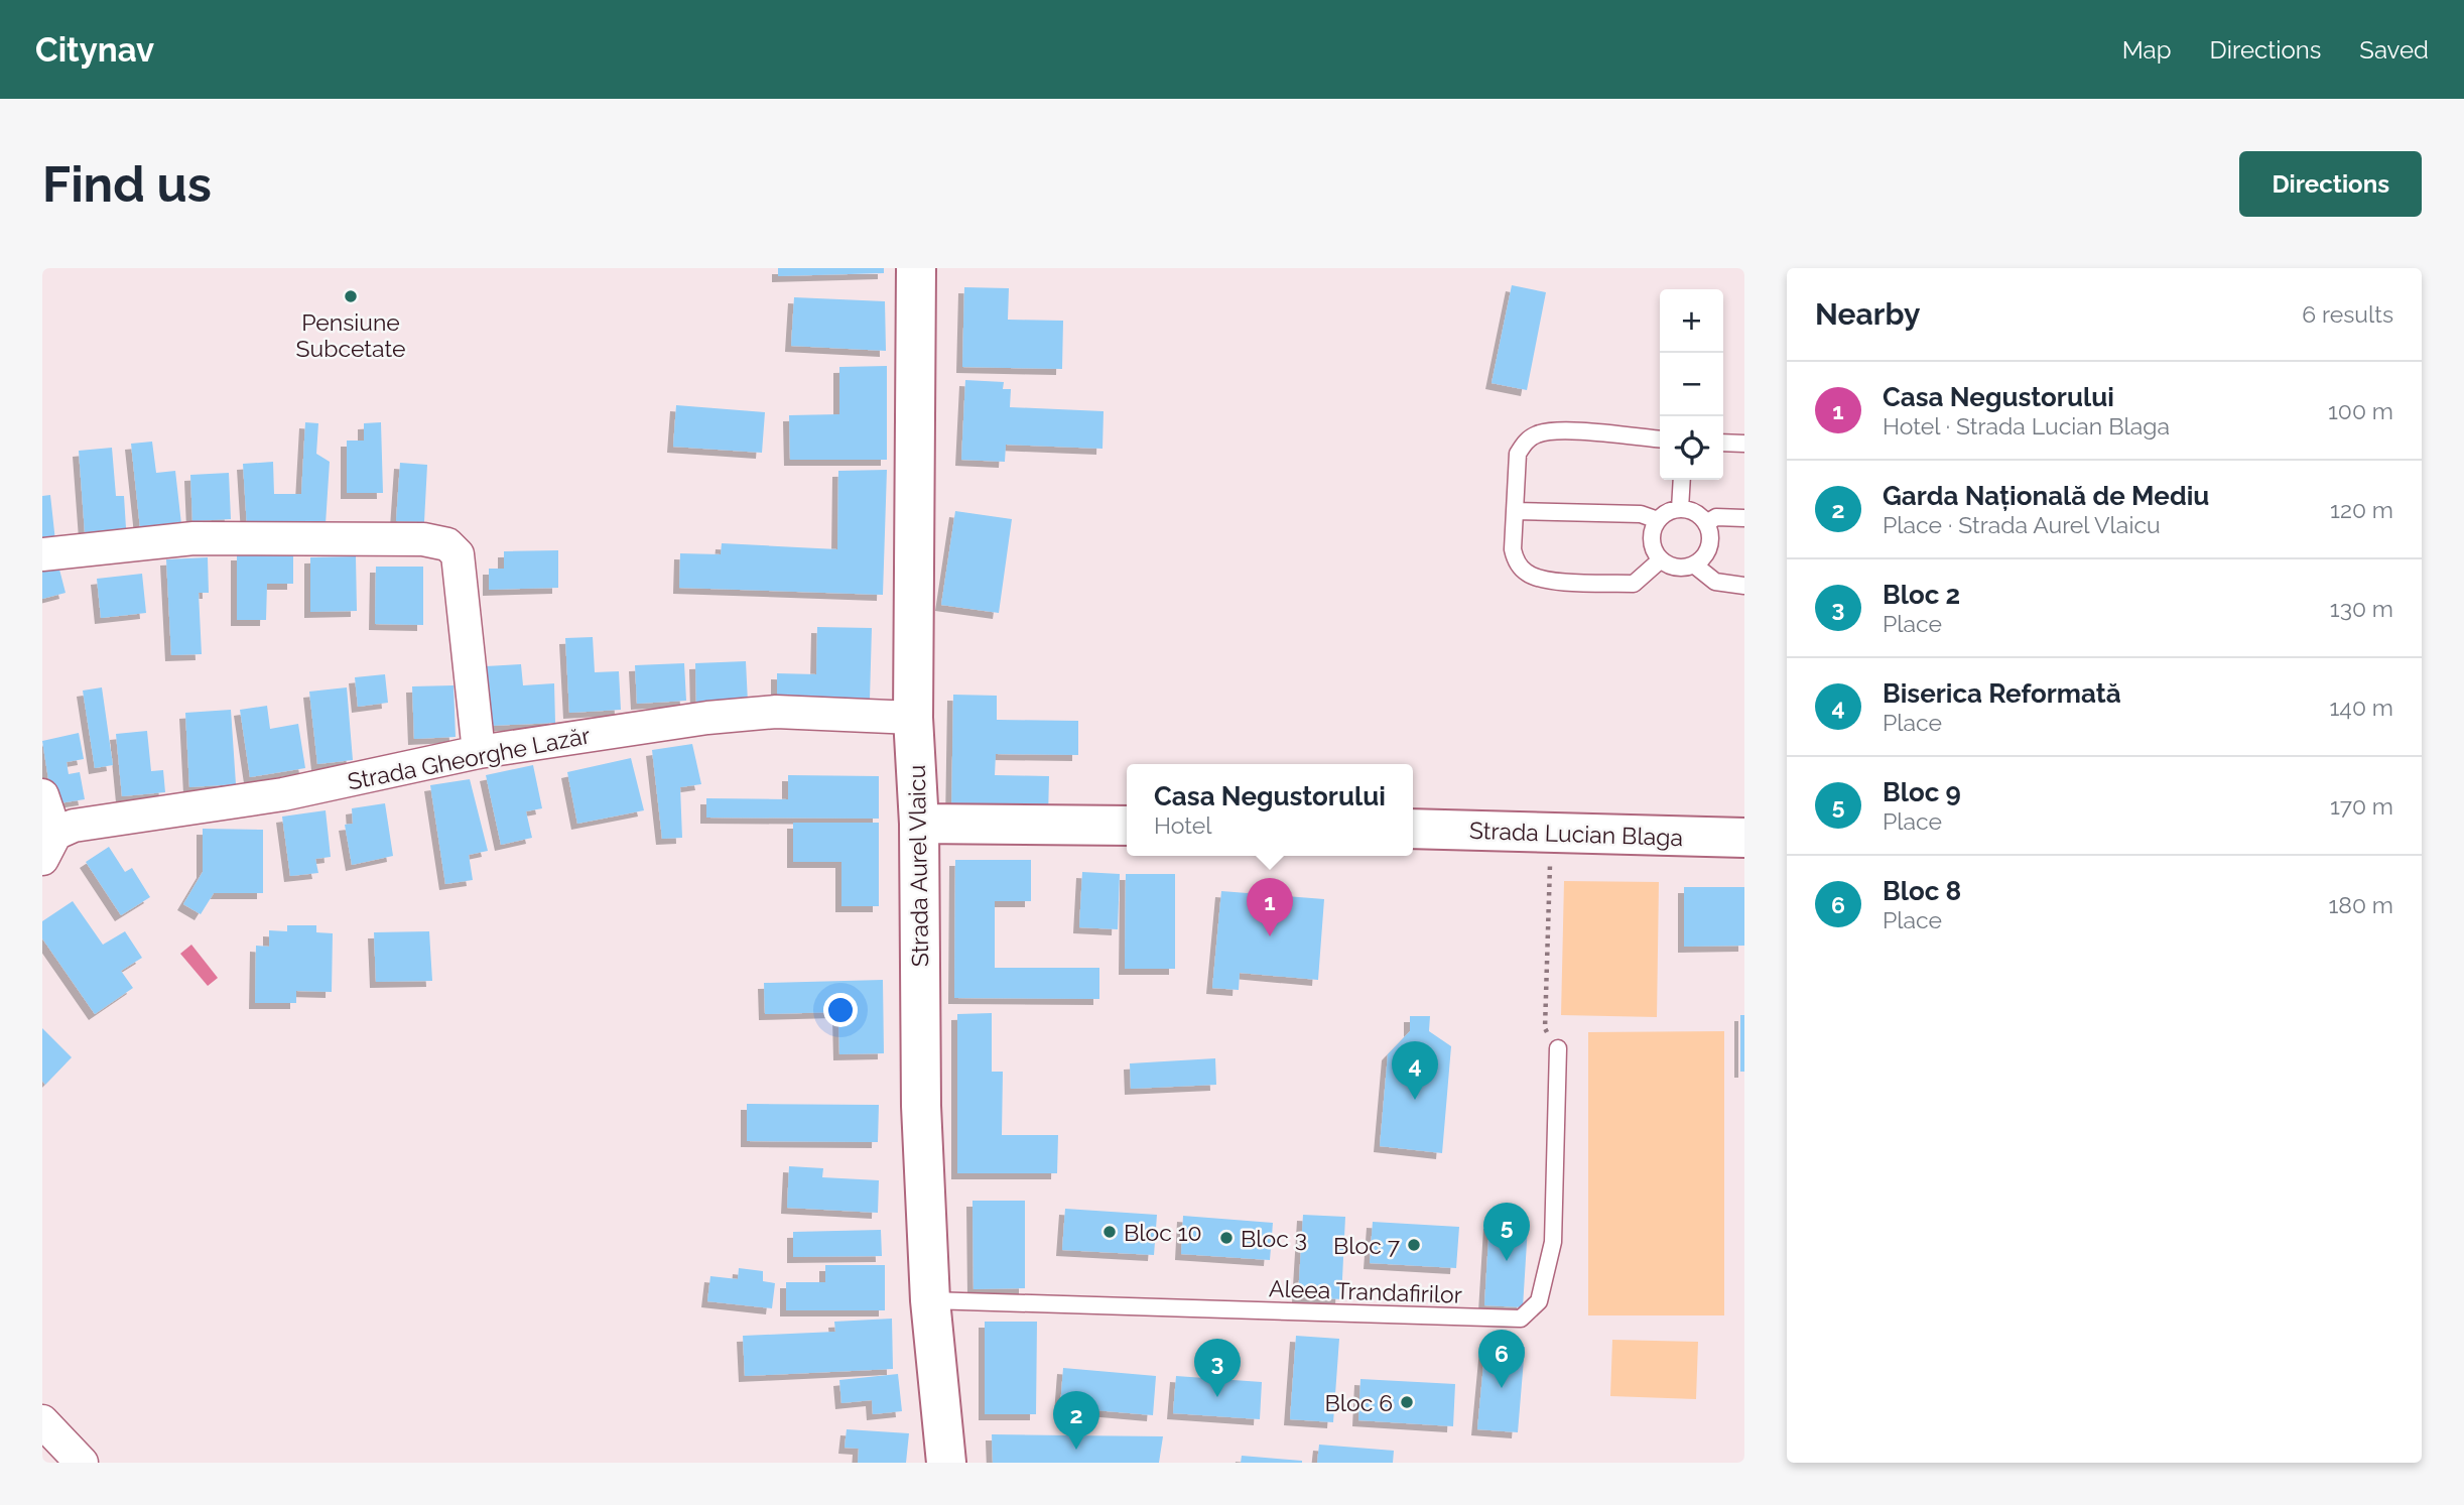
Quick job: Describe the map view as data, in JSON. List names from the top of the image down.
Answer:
{
  "streets": {
    "street": ["Strada Gheorghe Lazăr", "Strada Lucian Blaga", "Strada Aurel Vlaicu"],
    "lane": ["Aleea Trandafirilor"]
  },
  "crossings": [
    ["Strada Gheorghe Lazăr", "Strada Aurel Vlaicu"],
    ["Strada Aurel Vlaicu", "Aleea Trandafirilor"]
  ],
  "places": [
    "Pensiune Subcetate",
    "Bloc 10",
    "Bloc 3",
    "Bloc 7",
    "Bloc 6"
  ],
  "page": {
    "header": "Citynav",
    "nav": ["Map", "Directions", "Saved"],
    "buttons": "Directions",
    "title": "Find us",
    "heading": ["Nearby", "6 results"],
    "map_buttons": ["+", "−"],
    "list": [
      {
        "mark": "1",
        "name": "Casa Negustorului",
        "note": "Hotel · Strada Lucian Blaga",
        "value": "100 m"
      },
      {
        "mark": "2",
        "name": "Garda Națională de Mediu",
        "note": "Place · Strada Aurel Vlaicu",
        "value": "120 m"
      },
      {
        "mark": "3",
        "name": "Bloc 2",
        "note": "Place",
        "value": "130 m"
      },
      {
        "mark": "4",
        "name": "Biserica Reformată",
        "note": "Place",
        "value": "140 m"
      },
      {
        "mark": "5",
        "name": "Bloc 9",
        "note": "Place",
        "value": "170 m"
      },
      {
        "mark": "6",
        "name": "Bloc 8",
        "note": "Place",
        "value": "180 m"
      }
    ],
    "popup": ["Casa Negustorului", "Hotel"],
    "pins": [
      "1",
      "4",
      "5",
      "6",
      "3",
      "2"
    ]
  }
}
